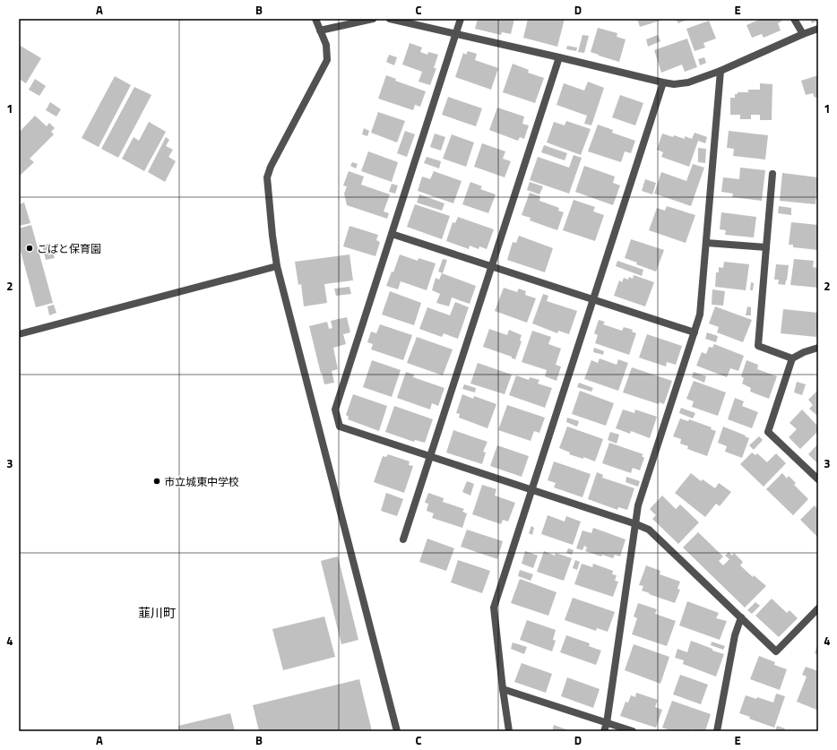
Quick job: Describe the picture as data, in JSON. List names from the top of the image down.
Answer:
{
  "districts": ["韮川町"],
  "places": ["こばと保育園", "市立城東中学校"],
  "grid": {
    "columns": [
      "A",
      "B",
      "C",
      "D",
      "E"
    ],
    "rows": [
      "1",
      "2",
      "3",
      "4"
    ]
  }
}
